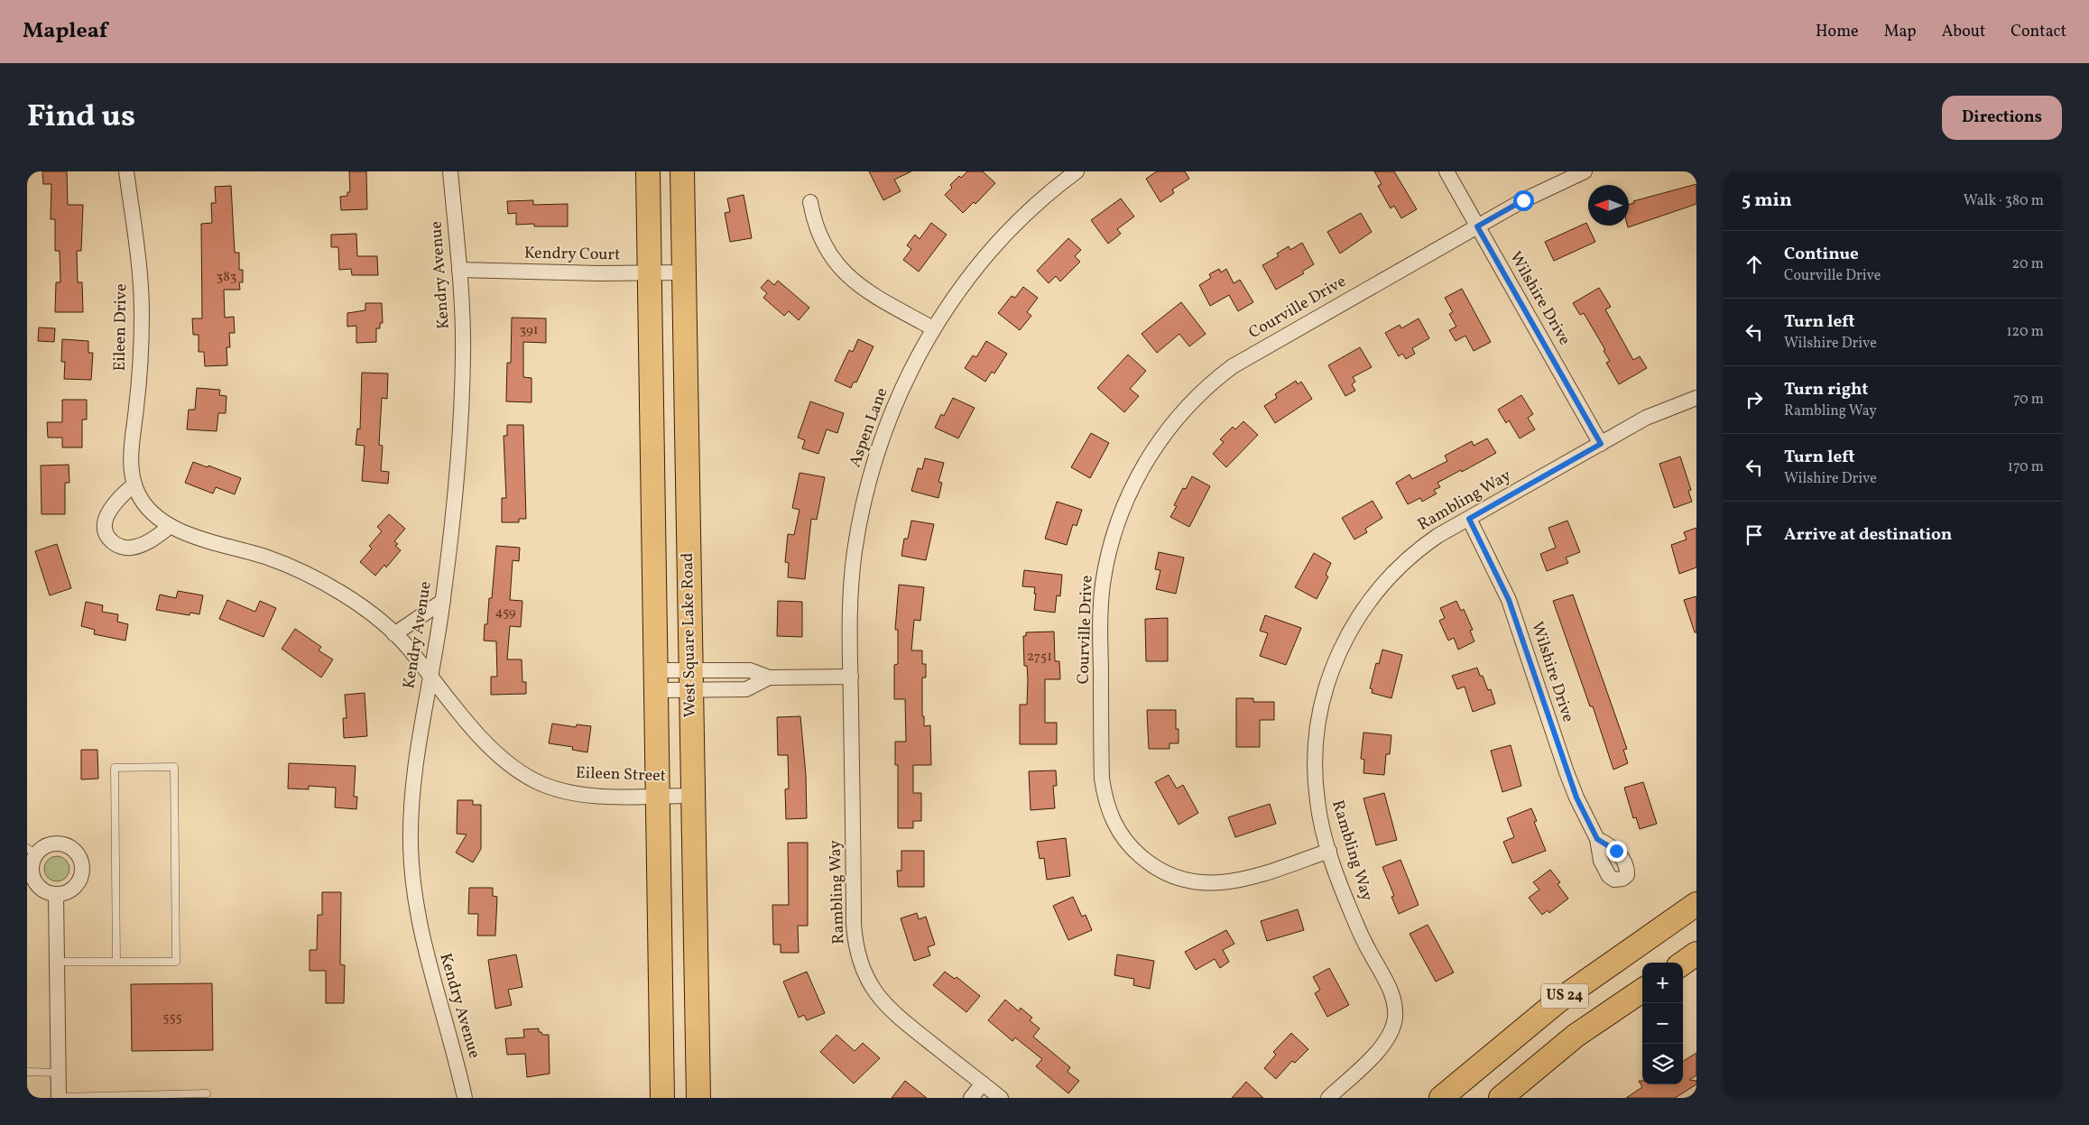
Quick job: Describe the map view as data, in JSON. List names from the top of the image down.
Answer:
{
  "streets": {
    "highway": ["West Square Lake Road", "US 24"],
    "street": [
      "Kendry Court",
      "Kendry Avenue",
      "Wilshire Drive",
      "Courville Drive",
      "Eileen Drive",
      "Aspen Lane",
      "Rambling Way",
      "Eileen Street"
    ]
  },
  "crossings": [
    ["Kendry Court", "Kendry Avenue"],
    ["Kendry Court", "West Square Lake Road"],
    ["Kendry Avenue", "Eileen Drive"],
    ["Kendry Avenue", "Eileen Street"],
    ["Wilshire Drive", "Courville Drive"],
    ["Wilshire Drive", "Rambling Way"],
    ["Courville Drive", "Rambling Way"],
    ["Eileen Drive", "Eileen Street"],
    ["Aspen Lane", "Rambling Way"],
    ["West Square Lake Road", "Eileen Street"]
  ],
  "house_numbers": [
    "383",
    "391",
    "459",
    "2751",
    "555"
  ],
  "north": "left",
  "page": {
    "header": "Mapleaf",
    "nav": [
      "Home",
      "Map",
      "About",
      "Contact"
    ],
    "title": "Find us",
    "buttons": "Directions",
    "heading": ["5 min", "Walk · 380 m"],
    "list": [
      ["Continue", "Courville Drive", "20 m"],
      ["Turn left", "Wilshire Drive", "120 m"],
      ["Turn right", "Rambling Way", "70 m"],
      ["Turn left", "Wilshire Drive", "170 m"],
      "Arrive at destination"
    ],
    "map_buttons": ["+", "−"]
  }
}
